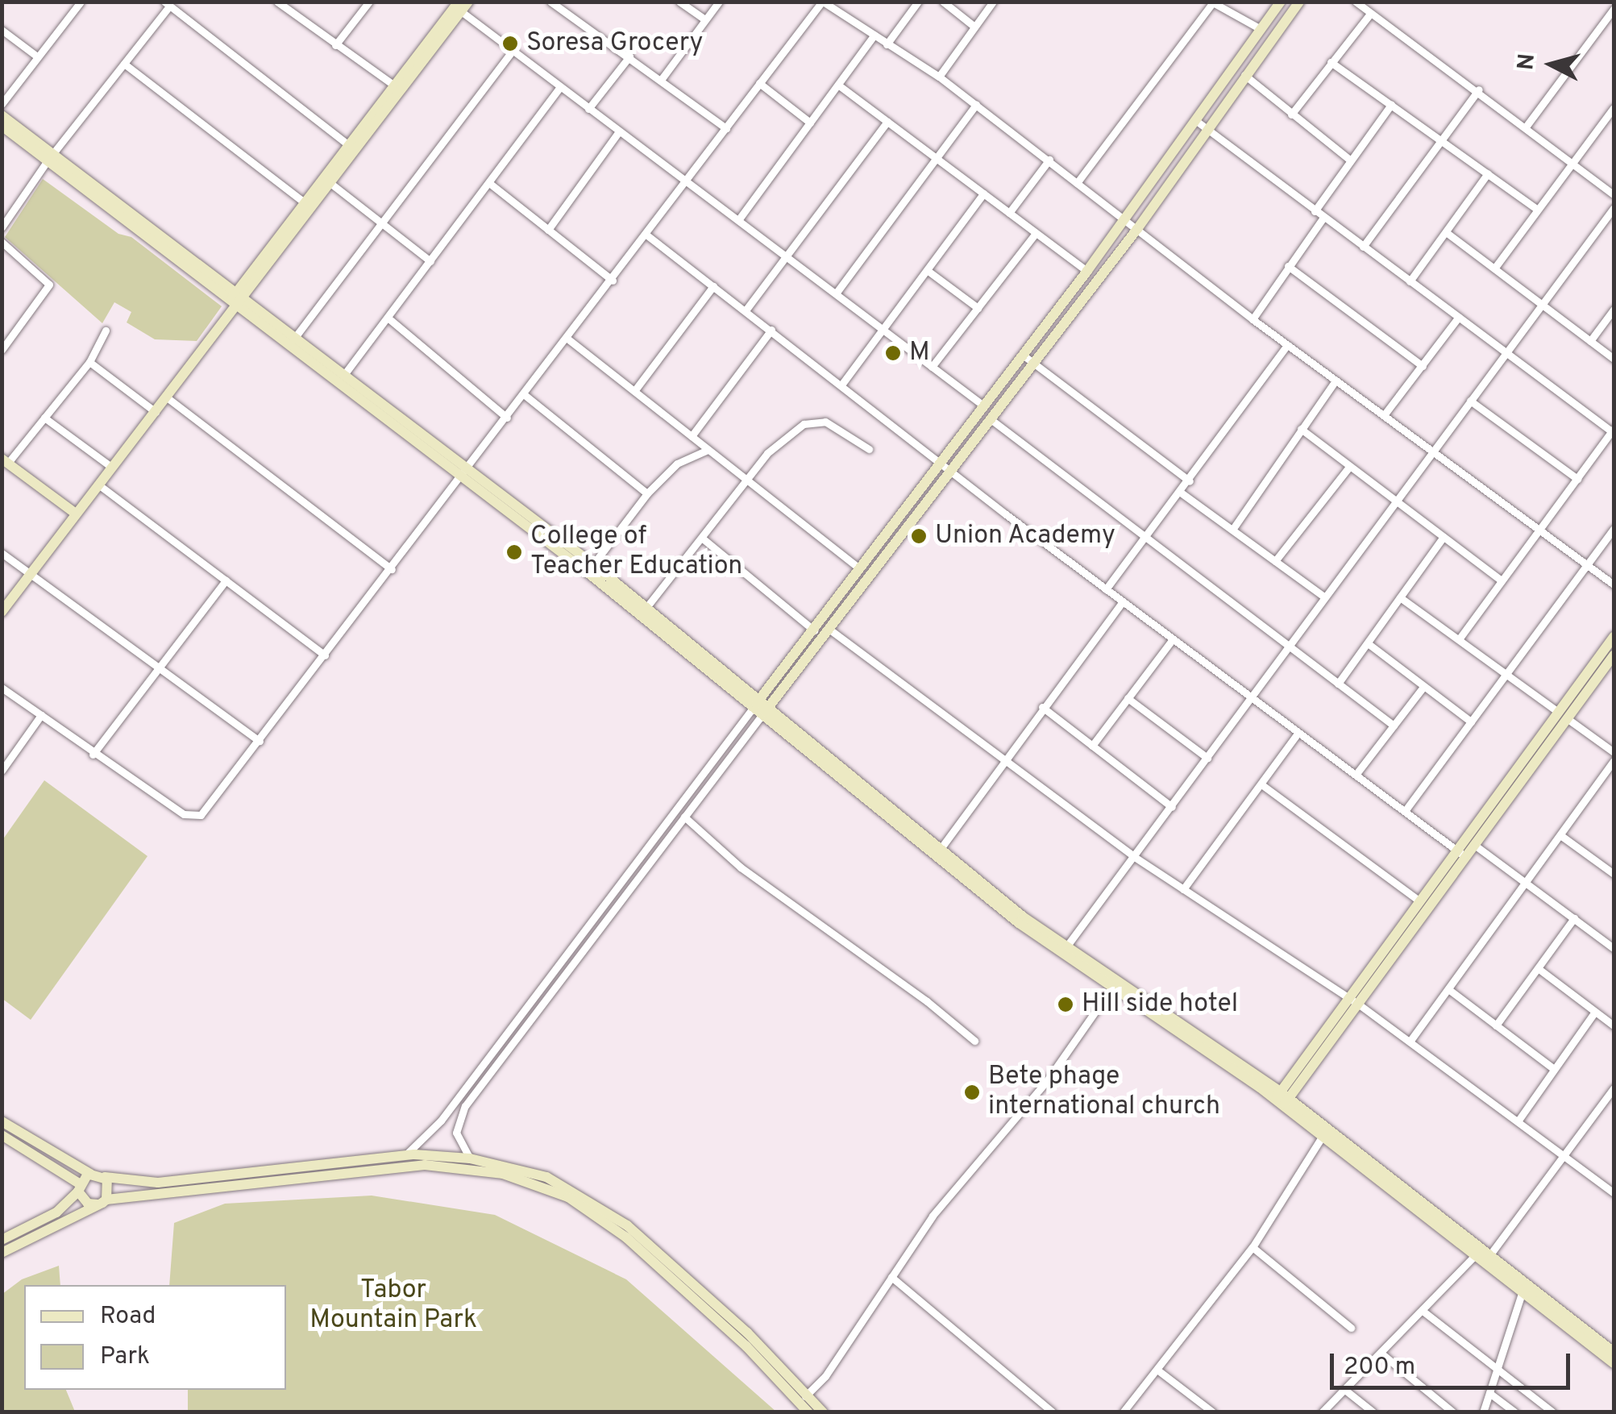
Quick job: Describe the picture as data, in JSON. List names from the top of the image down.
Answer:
{
  "parks": ["Tabor Mountain Park"],
  "places": [
    "Soresa Grocery",
    "M",
    "Union Academy",
    "College of Teacher Education",
    "Hill side hotel",
    "Bete phage international church"
  ],
  "legend": ["Road", "Park"],
  "scale_bar": "200 m",
  "north": "left"
}
